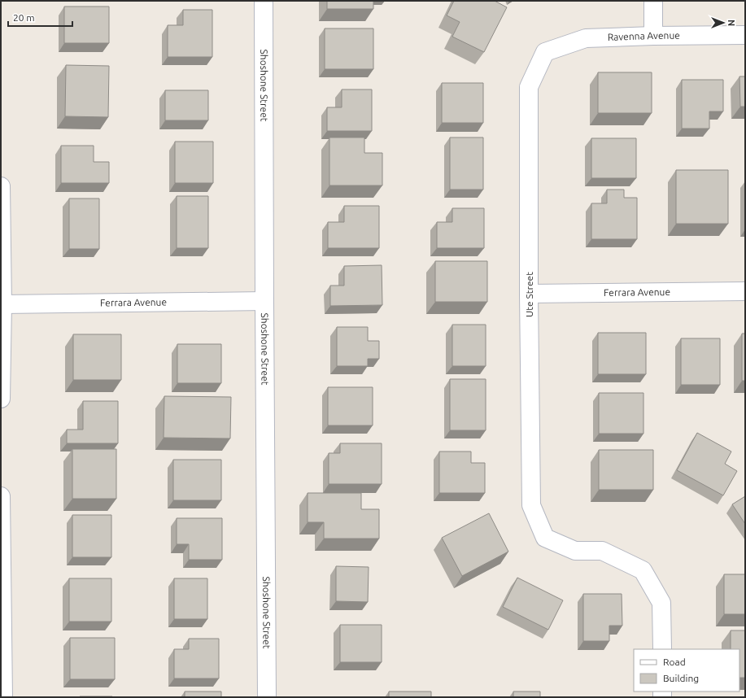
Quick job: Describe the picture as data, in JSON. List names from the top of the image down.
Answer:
{
  "streets": {
    "street": [
      "Ravenna Avenue",
      "Shoshone Street",
      "Ferrara Avenue",
      "Ute Street"
    ]
  },
  "crossings": [
    ["Ravenna Avenue", "Ute Street"],
    ["Shoshone Street", "Ferrara Avenue"],
    ["Ferrara Avenue", "Ute Street"]
  ],
  "legend": ["Road", "Building"],
  "scale_bar": "20 m",
  "north": "right"
}
